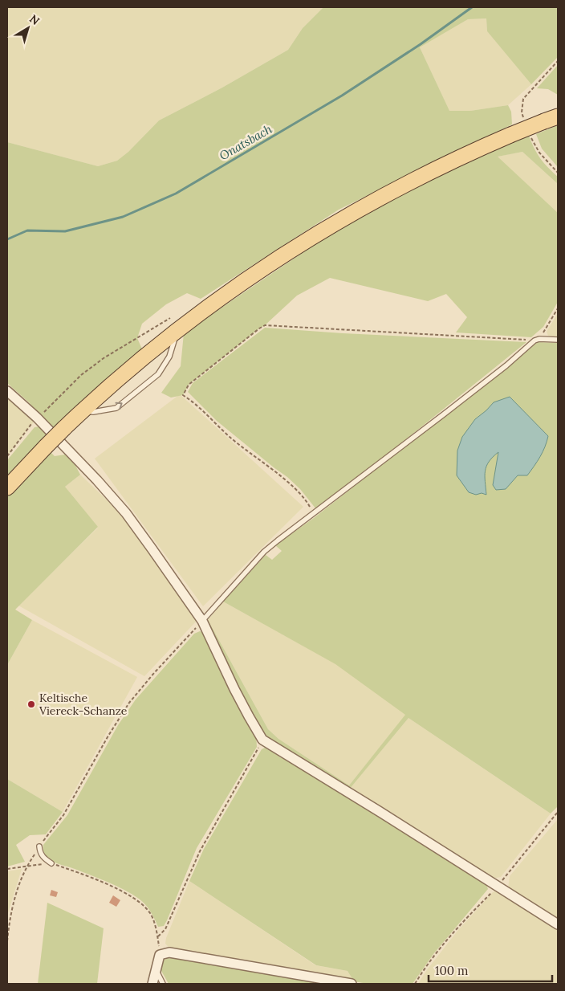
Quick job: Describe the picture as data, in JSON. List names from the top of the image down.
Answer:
{
  "water": ["Onatsbach"],
  "places": ["Keltische Viereck-Schanze"],
  "scale_bar": "100 m",
  "north": "top right"
}
